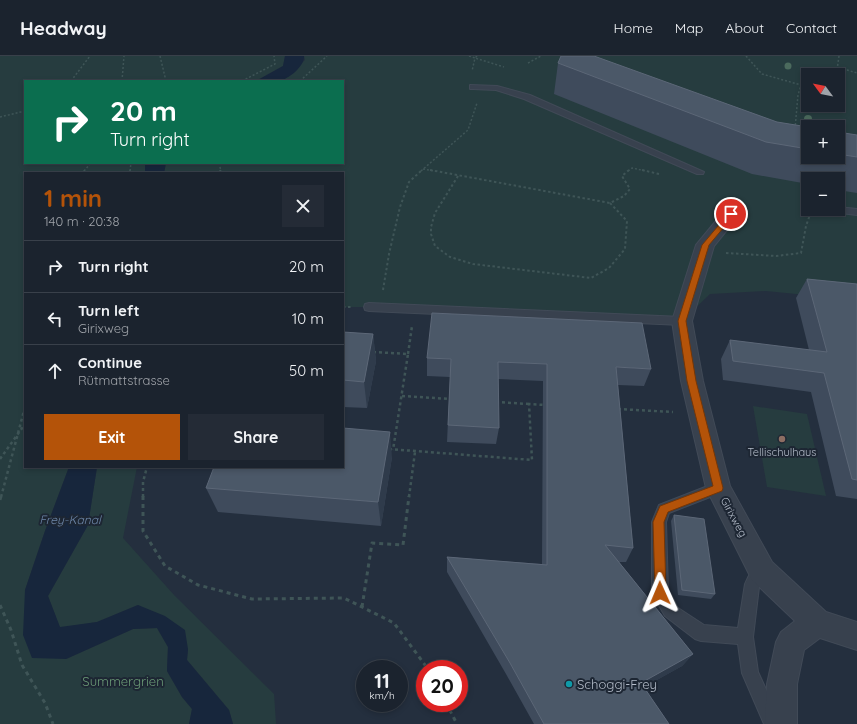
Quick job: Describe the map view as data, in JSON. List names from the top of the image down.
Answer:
{
  "streets": {
    "street": ["Girixweg"]
  },
  "water": ["Frey-Kanal"],
  "parks": ["Summergrien"],
  "places": ["Tellischulhaus", "Schoggi-Frey"],
  "north": "top left",
  "page": {
    "header": "Headway",
    "nav": [
      "Home",
      "Map",
      "About",
      "Contact"
    ],
    "map_buttons": ["+", "−"],
    "turn": ["20 m", "Turn right"],
    "heading": ["1 min", "140 m · 20:38"],
    "list": [
      {
        "name": "Turn right",
        "value": "20 m"
      },
      {
        "name": "Turn left",
        "note": "Girixweg",
        "value": "10 m"
      },
      {
        "name": "Continue",
        "note": "Rütmattstrasse",
        "value": "50 m"
      }
    ],
    "buttons": ["Exit", "Share"],
    "speed": "11 km/h",
    "limit": "20"
  }
}
